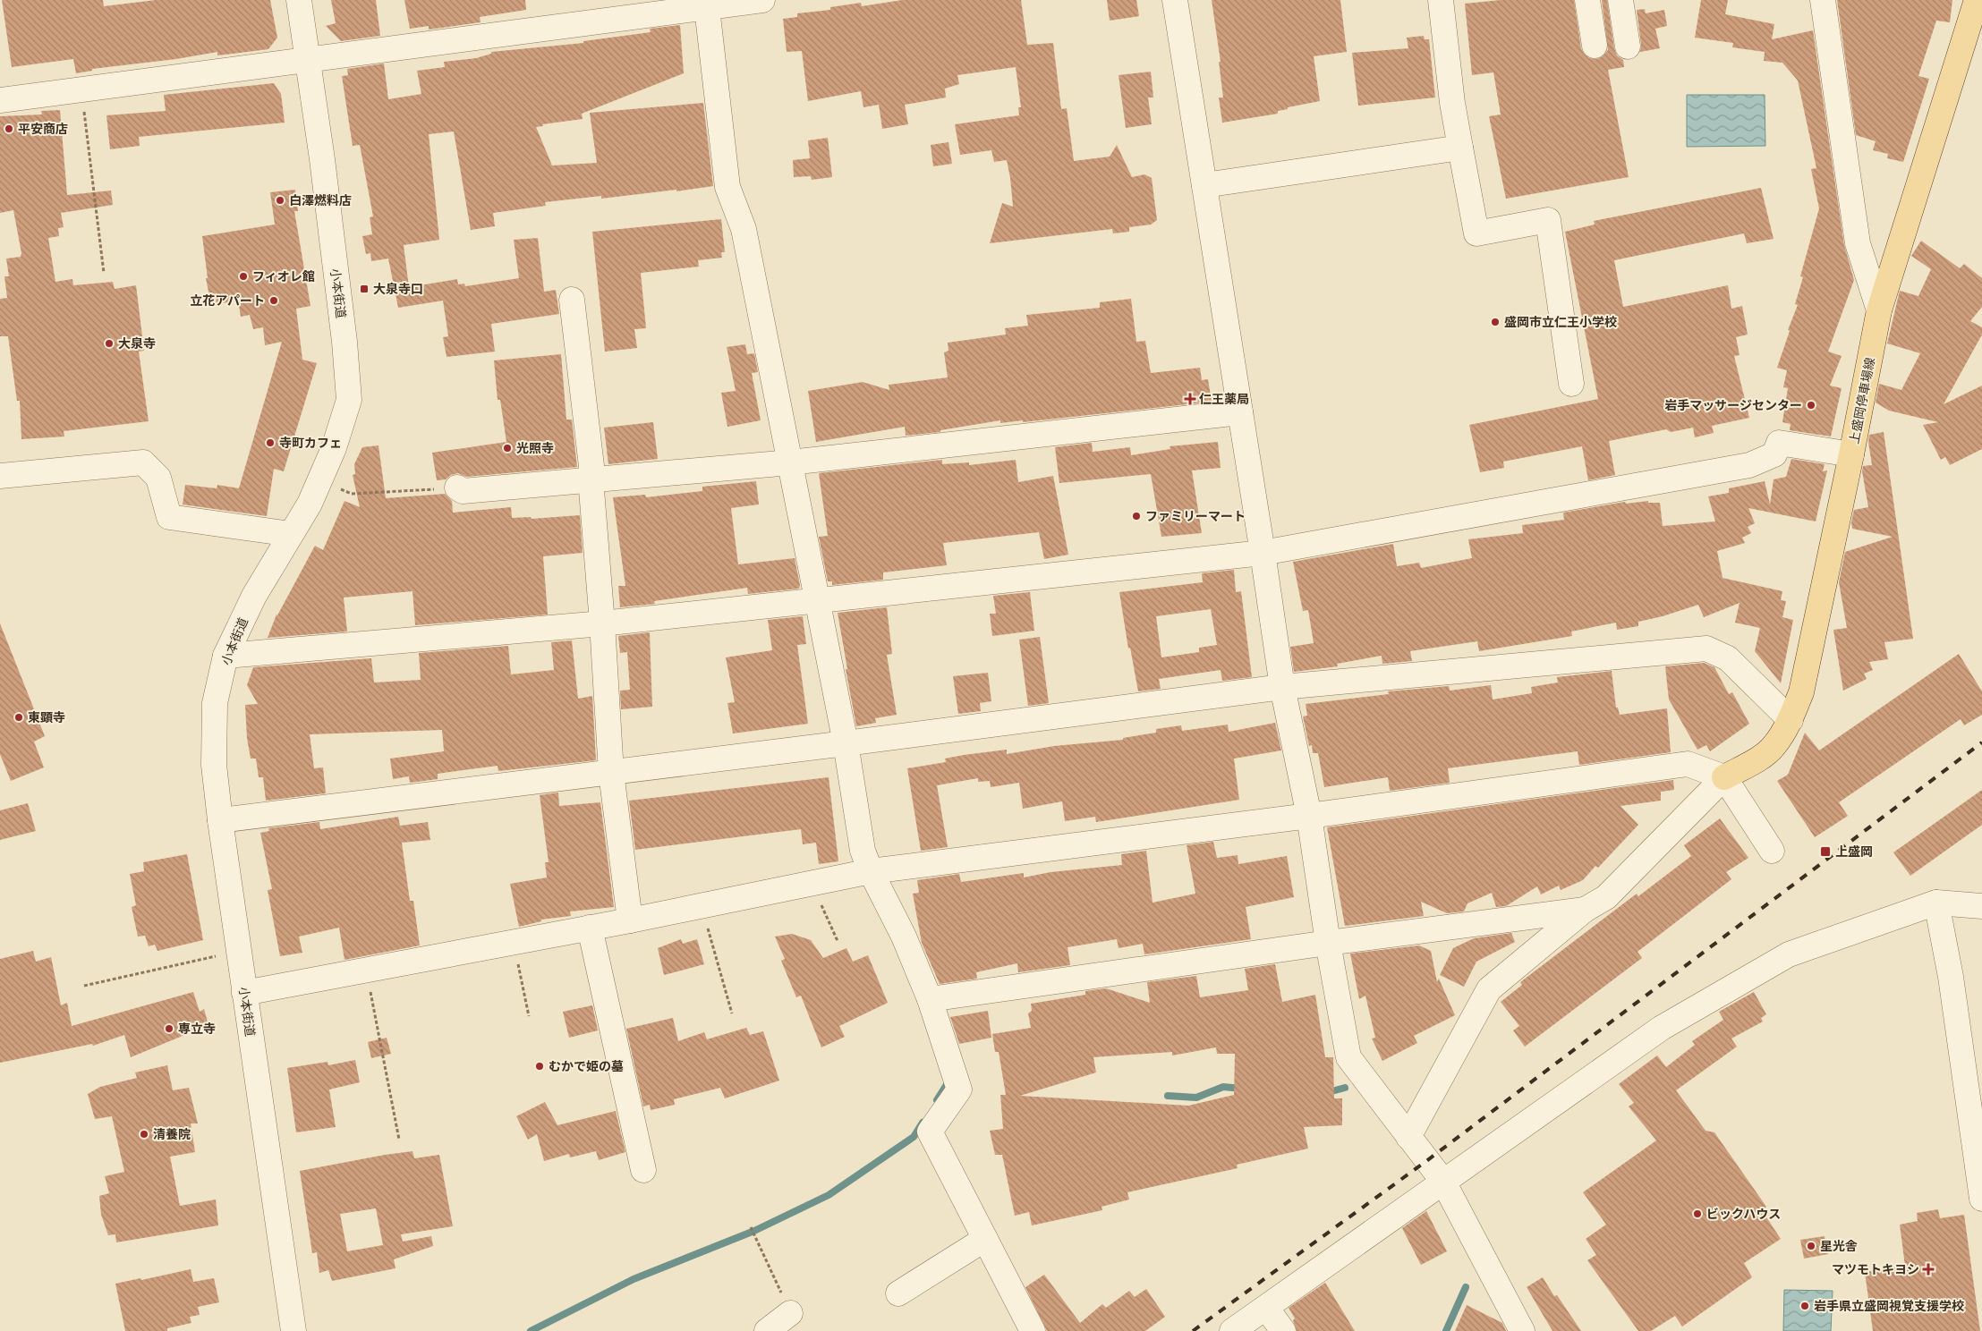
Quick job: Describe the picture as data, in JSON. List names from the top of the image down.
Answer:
{
  "streets": {
    "main road": ["上盛岡停車場線"],
    "street": ["小本街道"]
  },
  "places": {
    "other": [
      "平安商店",
      "白澤燃料店",
      "フィオレ館",
      "立花アパート",
      "盛岡市立仁王小学校",
      "大泉寺",
      "岩手マッサージセンター",
      "寺町カフェ",
      "光照寺",
      "ファミリーマート",
      "東顕寺",
      "専立寺",
      "むかで姫の墓",
      "清養院",
      "ビックハウス",
      "星光舎",
      "岩手県立盛岡視覚支援学校"
    ],
    "transit": ["大泉寺口", "上盛岡"],
    "health": ["仁王薬局", "マツモトキヨシ"]
  }
}
